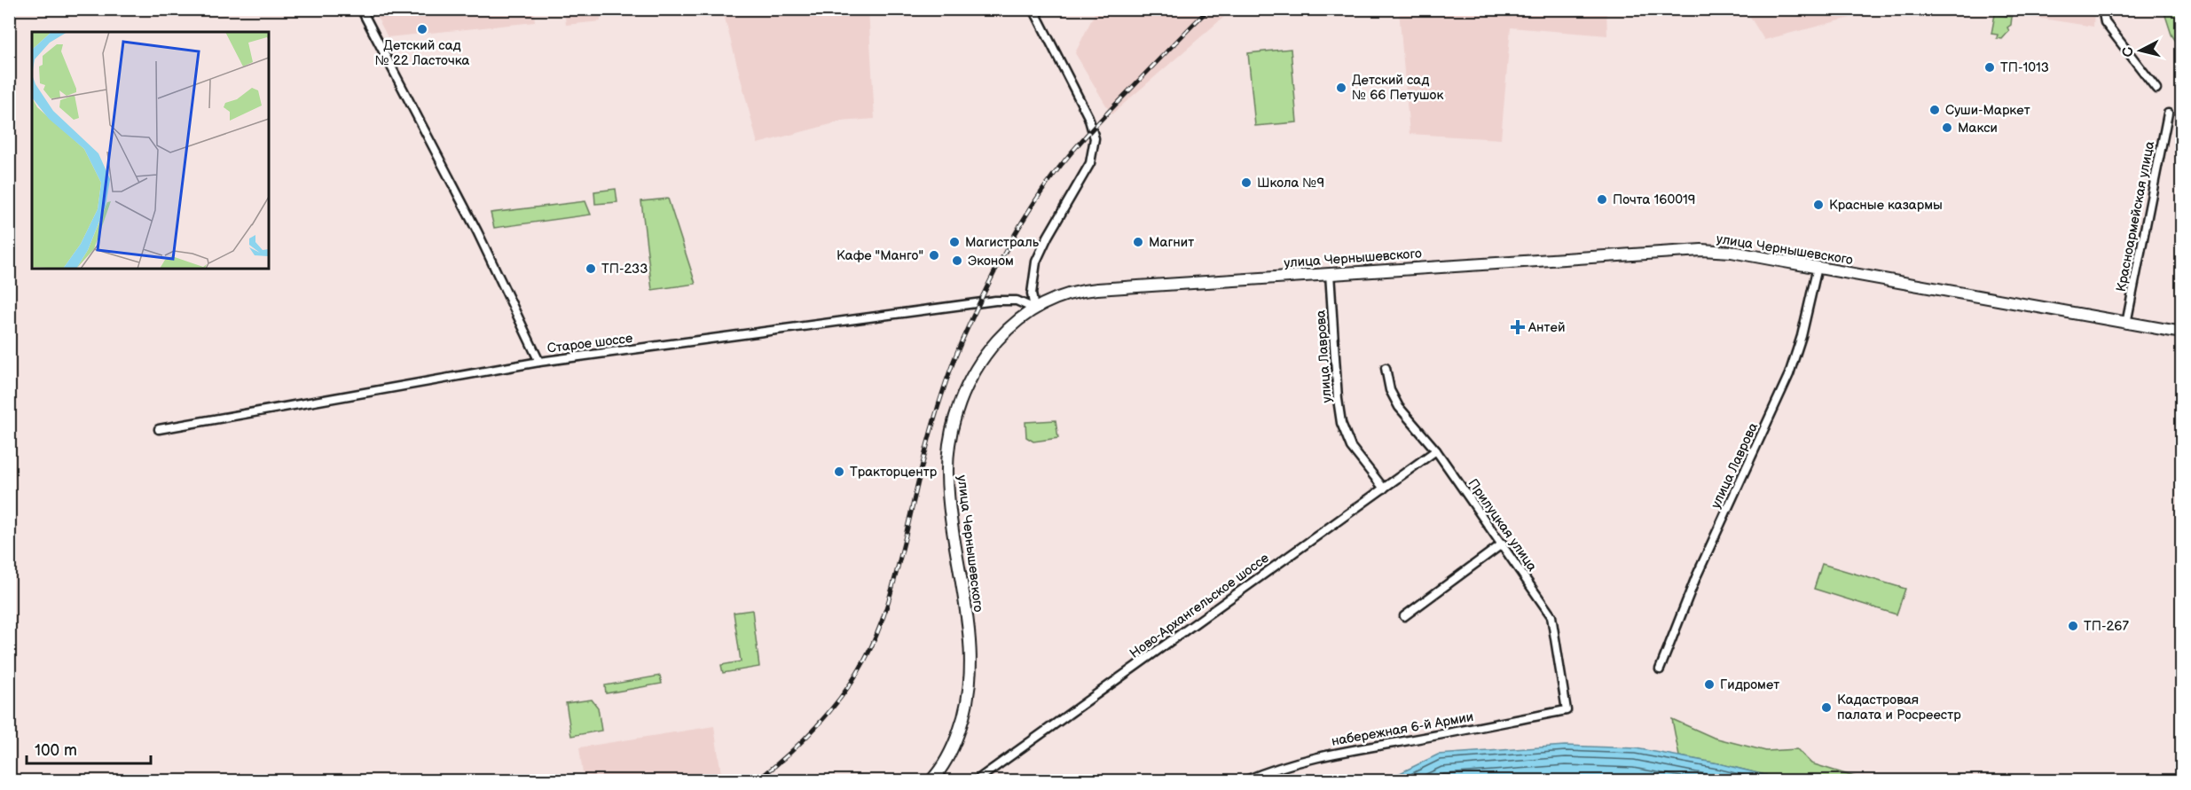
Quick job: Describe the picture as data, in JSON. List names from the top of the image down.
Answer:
{
  "streets": {
    "main road": ["улица Чернышевского"],
    "street": [
      "Красноармейская улица",
      "Старое шоссе",
      "улица Лаврова",
      "Прилуцкая улица",
      "Ново-Архангельское шоссе",
      "набережная 6-й Армии"
    ]
  },
  "crossings": [
    ["Красноармейская улица", "улица Чернышевского"],
    ["улица Чернышевского", "Старое шоссе"],
    ["улица Чернышевского", "улица Лаврова"],
    ["улица Лаврова", "Ново-Архангельское шоссе"],
    ["Прилуцкая улица", "Ново-Архангельское шоссе"],
    ["Прилуцкая улица", "набережная 6-й Армии"]
  ],
  "places": {
    "other": [
      "Детский сад № 22 Ласточка",
      "ТП-1013",
      "Детский сад № 66 Петушок",
      "Суши-Маркет",
      "Макси",
      "Школа №9",
      "Почта 160019",
      "Красные казармы",
      "Магистраль",
      "Магнит",
      "Кафе \"Манго\"",
      "Эконом",
      "ТП-233",
      "Тракторцентр",
      "ТП-267",
      "Гидромет",
      "Кадастровая палата и Росреестр"
    ],
    "health": ["Антей"]
  },
  "scale_bar": "100 m",
  "north": "left"
}
